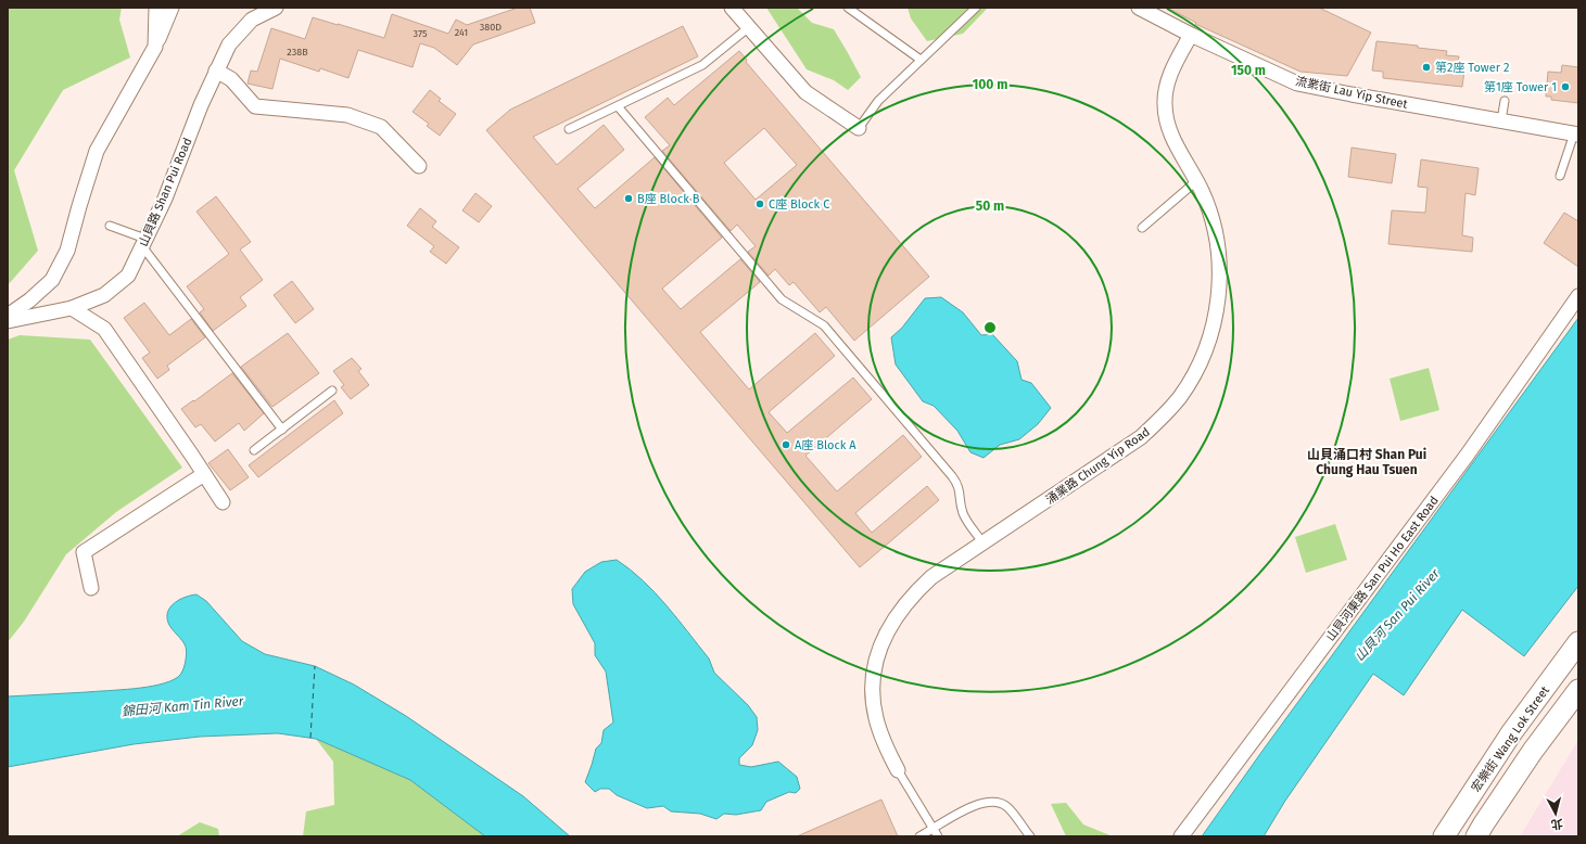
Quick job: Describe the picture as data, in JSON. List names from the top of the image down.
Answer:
{
  "streets": {
    "street": [
      "流業街 Lau Yip Street",
      "山貝路 Shan Pui Road",
      "涌業路 Chung Yip Road",
      "山貝河東路 San Pui Ho East Road",
      "宏樂街 Wang Lok Street"
    ]
  },
  "crossings": [
    ["流業街 Lau Yip Street", "涌業路 Chung Yip Road"]
  ],
  "districts": ["山貝涌口村 Shan Pui Chung Hau Tsuen"],
  "water": ["山貝河 San Pui River", "錦田河 Kam Tin River"],
  "places": [
    "第2座 Tower 2",
    "第1座 Tower 1",
    "B座 Block B",
    "C座 Block C",
    "A座 Block A"
  ],
  "house_numbers": [
    "380D",
    "241",
    "375",
    "238B"
  ],
  "north": "bottom",
  "rings": ["150 m", "100 m", "50 m"]
}
